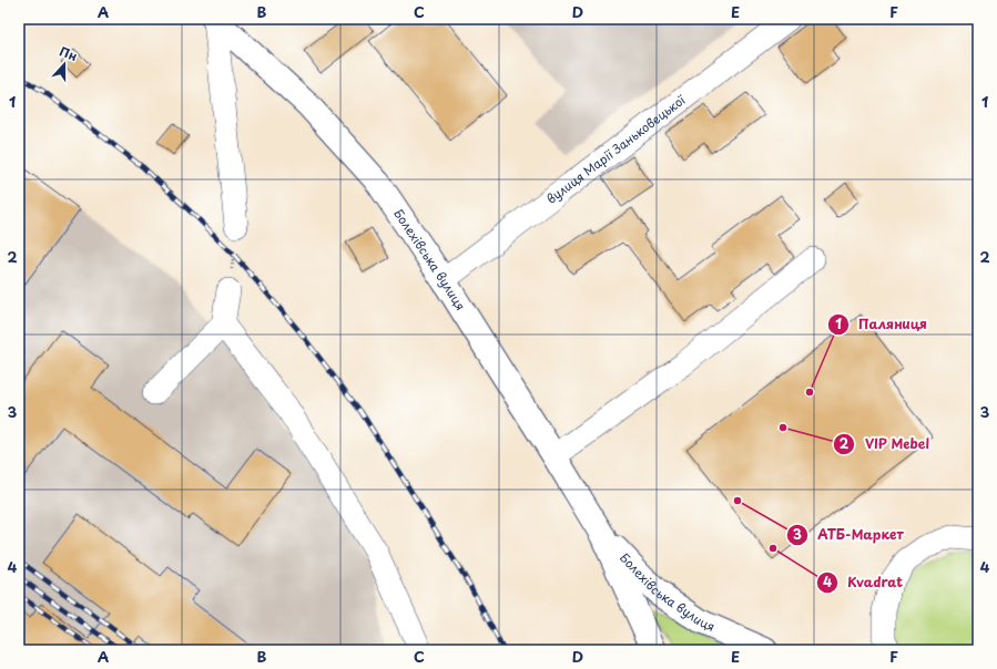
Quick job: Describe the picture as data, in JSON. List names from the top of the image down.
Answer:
{
  "streets": {
    "main road": ["Болехівська вулиця"],
    "street": ["вулиця Марії Заньковецької"]
  },
  "crossings": [
    ["вулиця Марії Заньковецької", "Болехівська вулиця"]
  ],
  "places": [
    "Паляниця",
    "VIP Mebel",
    "АТБ-Маркет",
    "Kvadrat"
  ],
  "north": "top",
  "grid": {
    "columns": [
      "A",
      "B",
      "C",
      "D",
      "E",
      "F"
    ],
    "rows": [
      "1",
      "2",
      "3",
      "4"
    ]
  }
}
